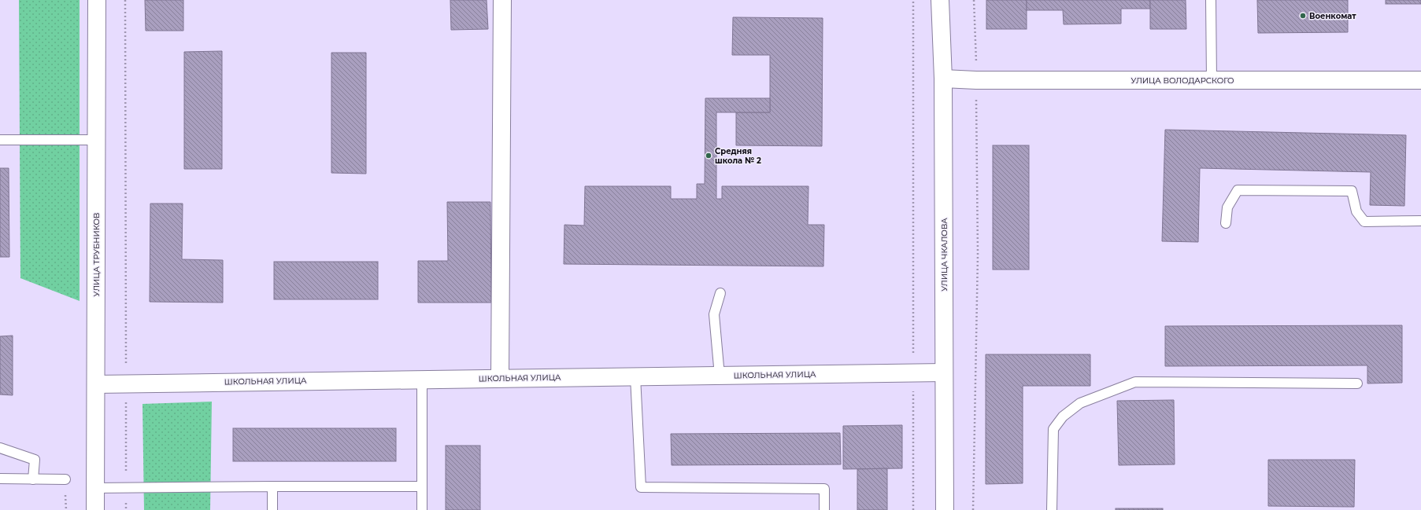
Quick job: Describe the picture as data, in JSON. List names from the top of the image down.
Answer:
{
  "streets": {
    "street": [
      "УЛИЦА ВОЛОДАРСКОГО",
      "УЛИЦА ТРУБНИКОВ",
      "УЛИЦА ЧКАЛОВА",
      "ШКОЛЬНАЯ УЛИЦА"
    ]
  },
  "crossings": [
    ["УЛИЦА ВОЛОДАРСКОГО", "УЛИЦА ЧКАЛОВА"],
    ["УЛИЦА ТРУБНИКОВ", "ШКОЛЬНАЯ УЛИЦА"],
    ["УЛИЦА ЧКАЛОВА", "ШКОЛЬНАЯ УЛИЦА"]
  ],
  "places": ["Военкомат", "Средняя школа № 2"]
}
